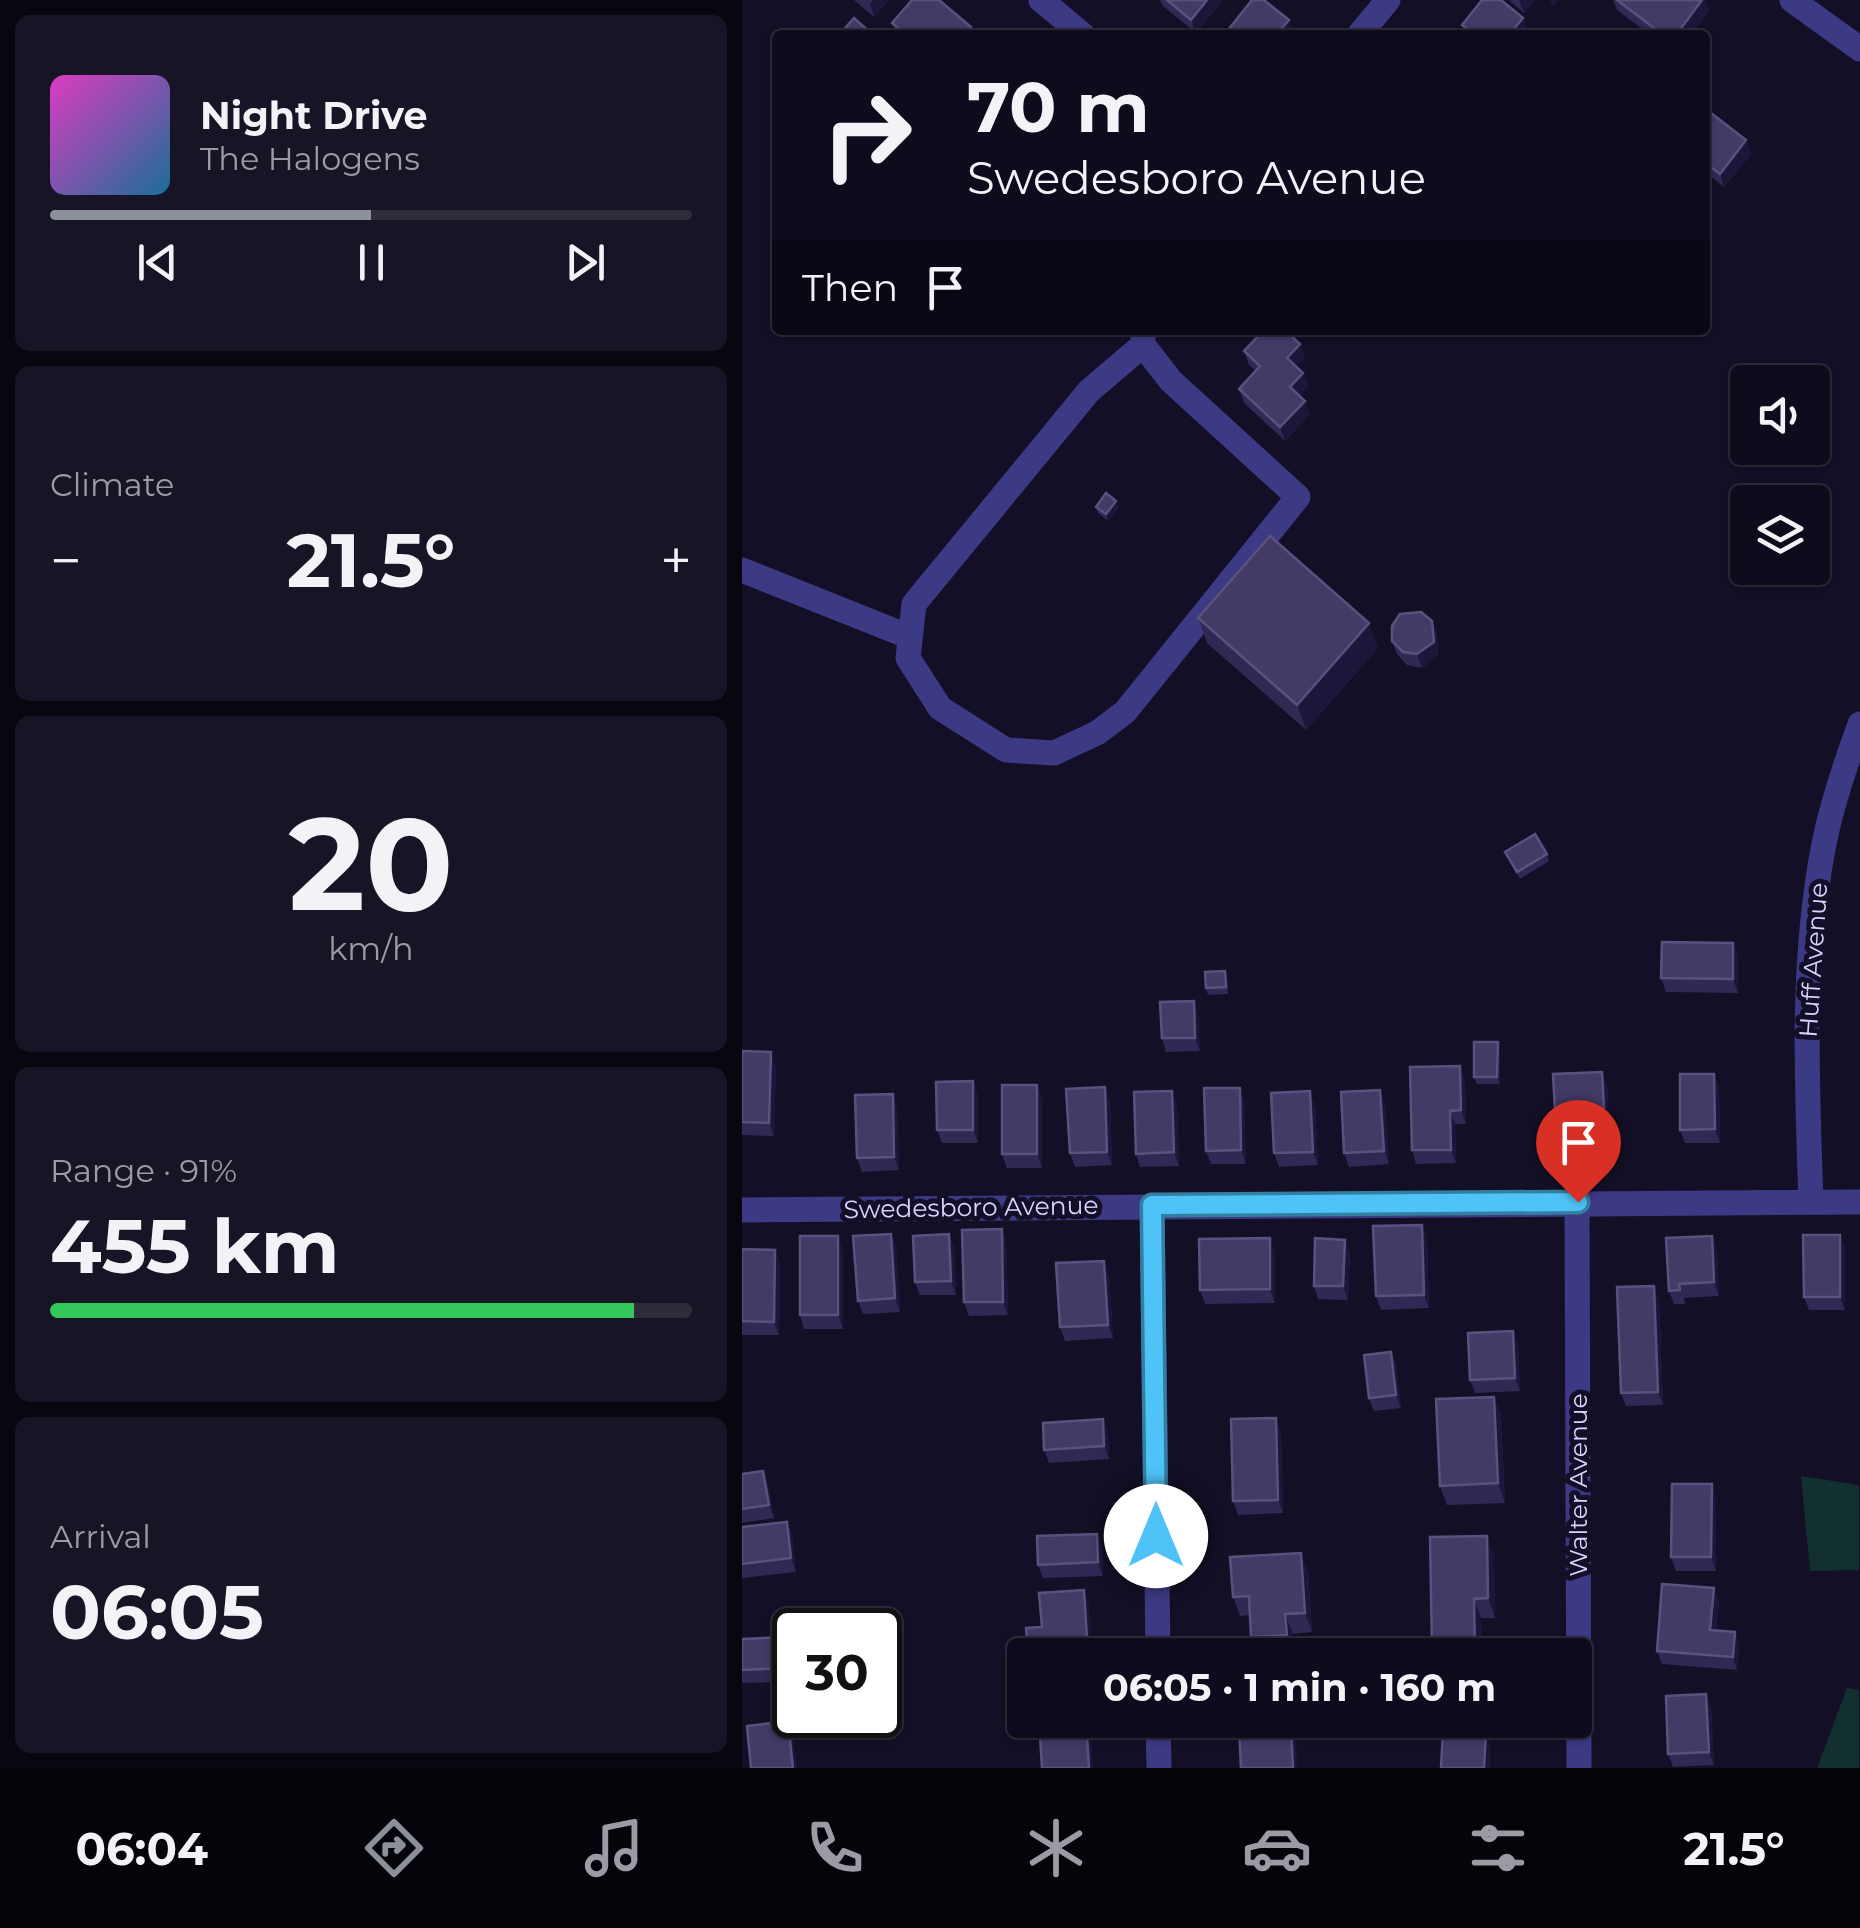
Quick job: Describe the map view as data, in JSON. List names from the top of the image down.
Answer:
{
  "streets": {
    "street": ["Huff Avenue", "Swedesboro Avenue", "Walter Avenue"]
  },
  "crossings": [
    ["Huff Avenue", "Swedesboro Avenue"],
    ["Swedesboro Avenue", "Walter Avenue"]
  ],
  "page": {
    "turn": ["70 m", "Swedesboro Avenue"],
    "song": ["Night Drive", "The Halogens"],
    "then": "Then",
    "tile": [
      "Climate",
      ["20", "km/h"],
      ["Range · 91%", "455 km"],
      ["Arrival", "06:05"]
    ],
    "heat": ["−", "21.5°", "+"],
    "limit": "30",
    "trip": "06:05 · 1 min · 160 m",
    "tabs": ["06:04", "21.5°"]
  }
}
